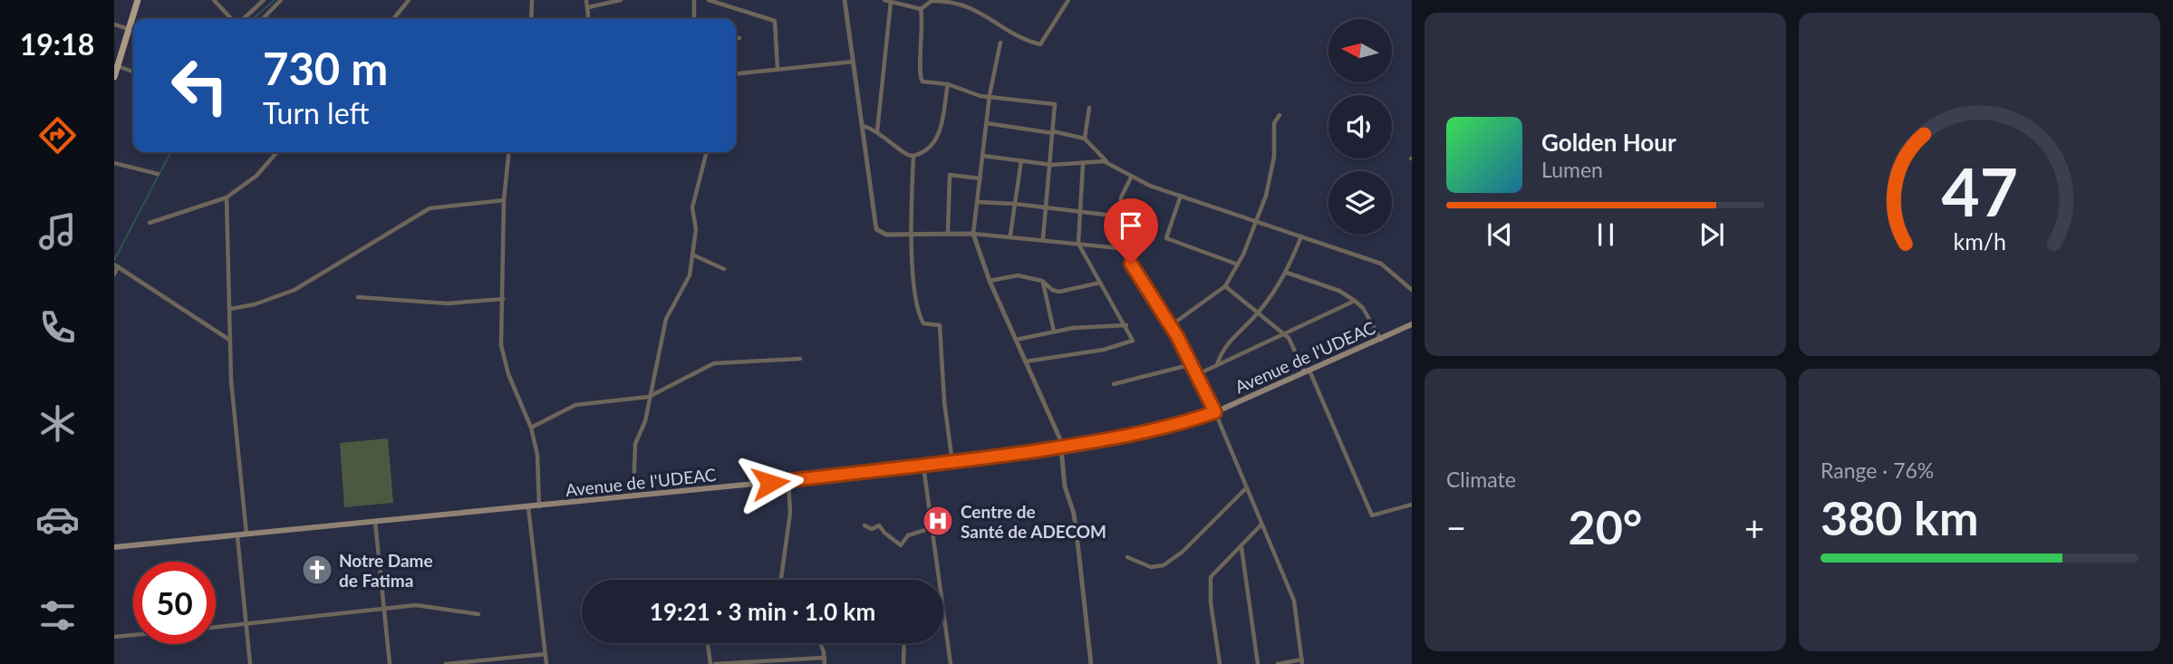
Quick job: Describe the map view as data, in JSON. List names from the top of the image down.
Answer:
{
  "streets": {
    "main road": ["Avenue de I'UDEAC"]
  },
  "places": {
    "hospital": ["Centre de Santé de ADECOM"],
    "church": ["Notre Dame de Fatima"]
  },
  "north": "left",
  "page": {
    "tabs": "19:18",
    "turn": ["730 m", "Turn left"],
    "song": ["Golden Hour", "Lumen"],
    "tile": [
      "Climate",
      ["Range · 76%", "380 km"]
    ],
    "heat": ["−", "20°", "+"],
    "limit": "50",
    "trip": "19:21 · 3 min · 1.0 km",
    "gauge": ["47", "km/h"]
  }
}
